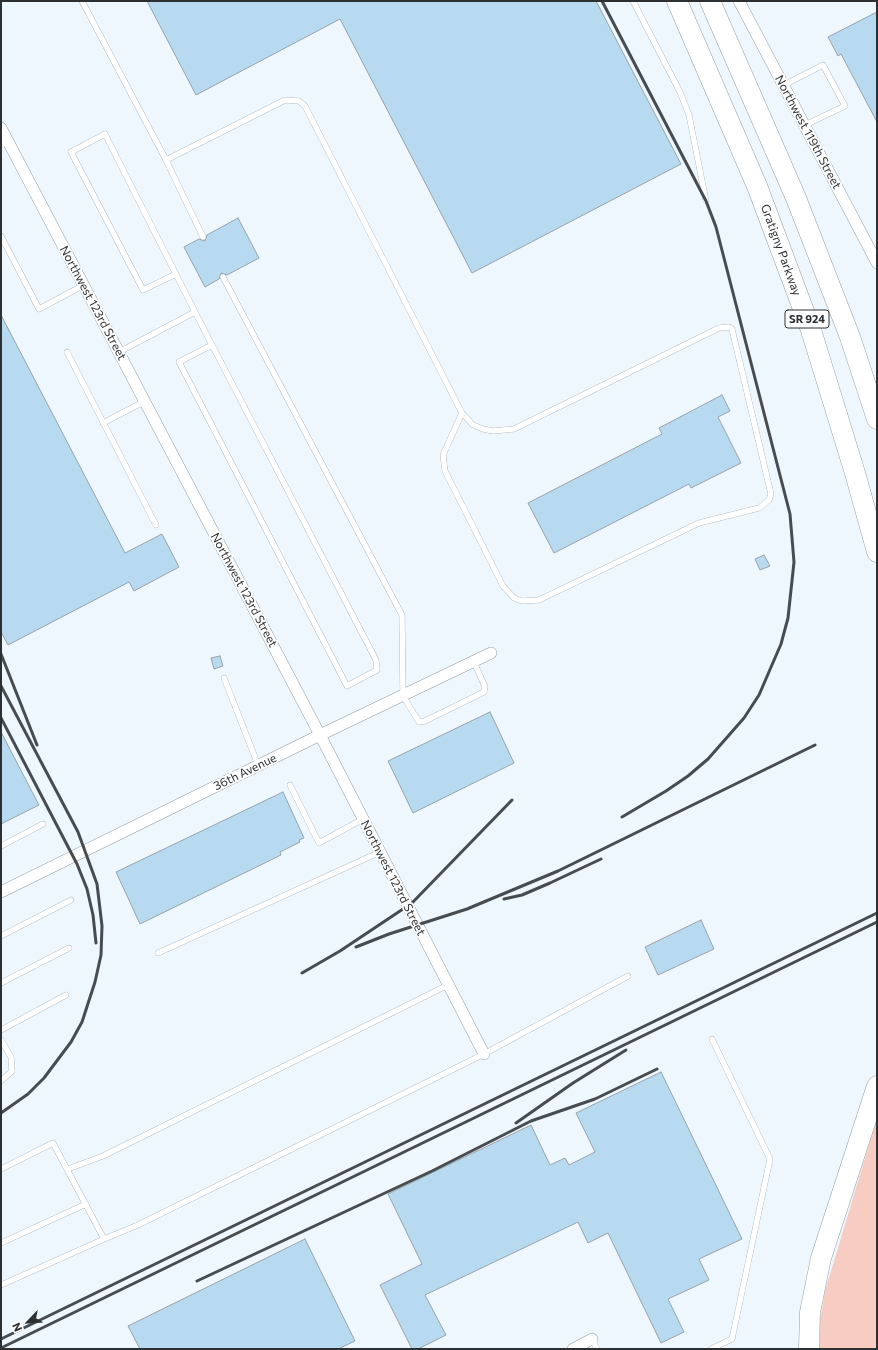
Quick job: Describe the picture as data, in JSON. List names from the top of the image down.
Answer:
{
  "streets": {
    "highway": ["Gratigny Parkway", "SR 924"],
    "street": ["Northwest 119th Street", "Northwest 123rd Street", "36th Avenue"]
  },
  "crossings": [
    ["Northwest 123rd Street", "36th Avenue"]
  ],
  "north": "bottom left"
}
